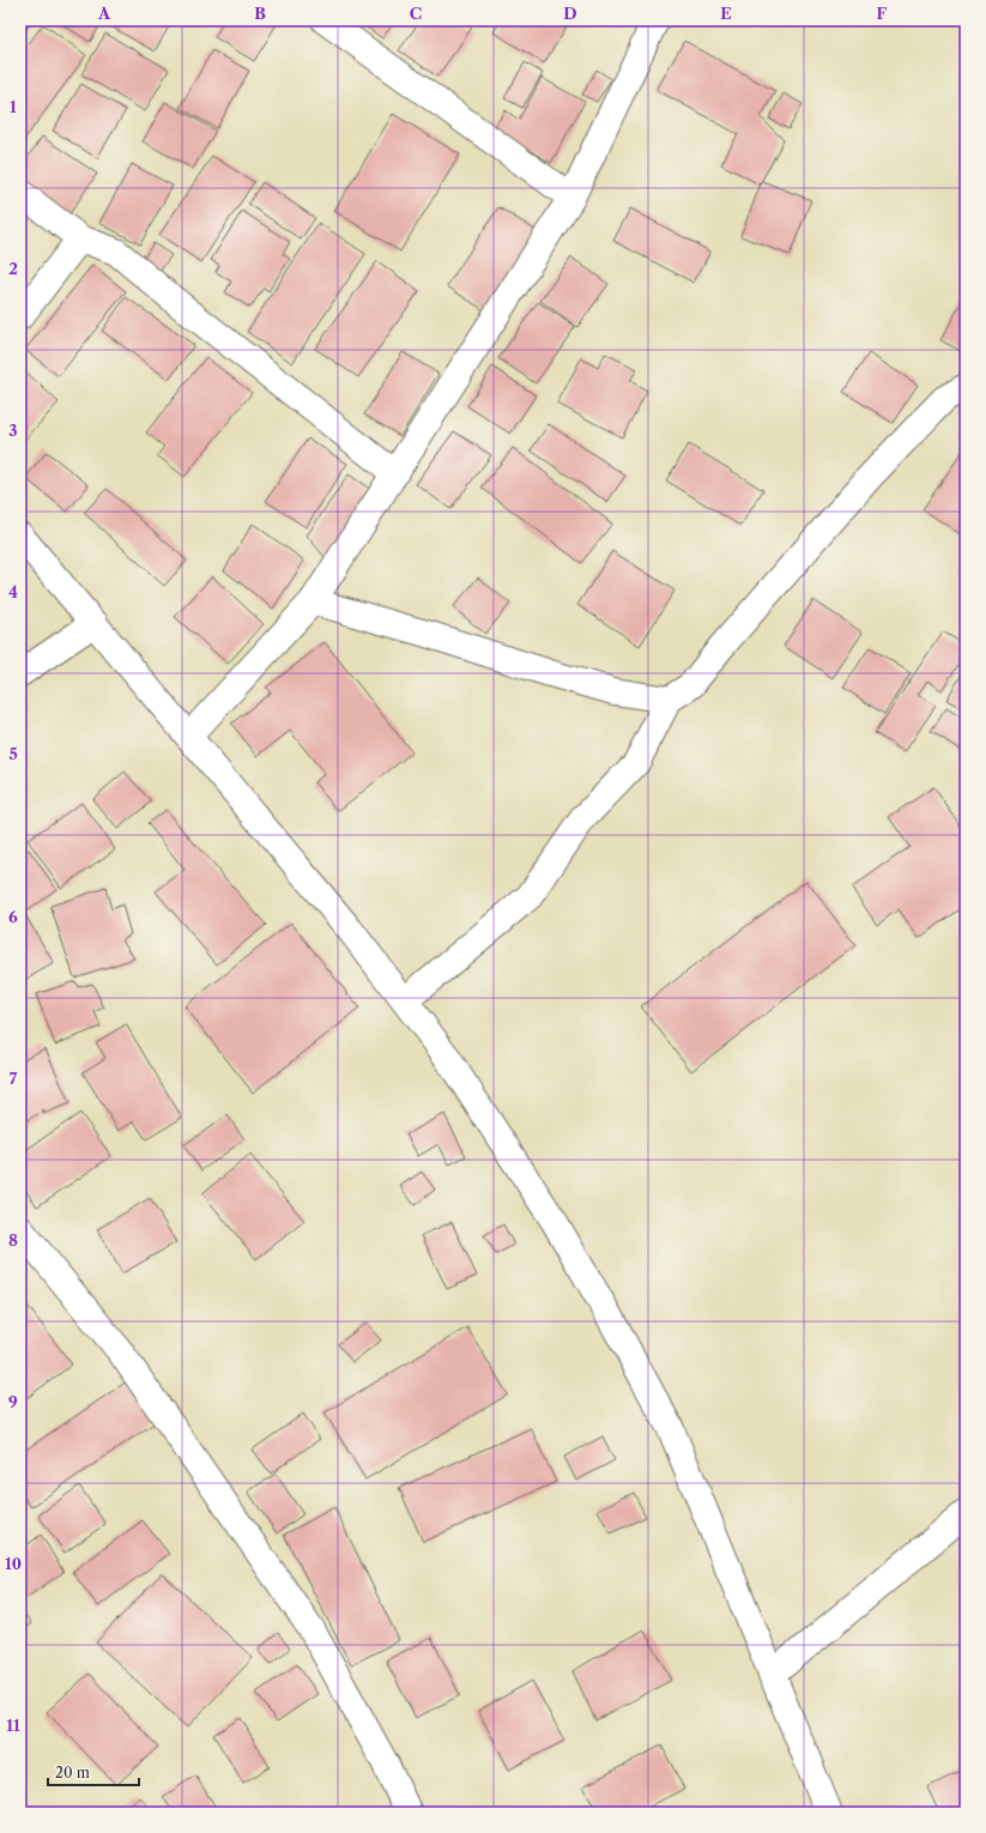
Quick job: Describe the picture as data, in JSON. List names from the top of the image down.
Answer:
{
  "scale_bar": "20 m",
  "grid": {
    "columns": [
      "A",
      "B",
      "C",
      "D",
      "E",
      "F"
    ],
    "rows": [
      "1",
      "2",
      "3",
      "4",
      "5",
      "6",
      "7",
      "8",
      "9",
      "10",
      "11"
    ]
  }
}
